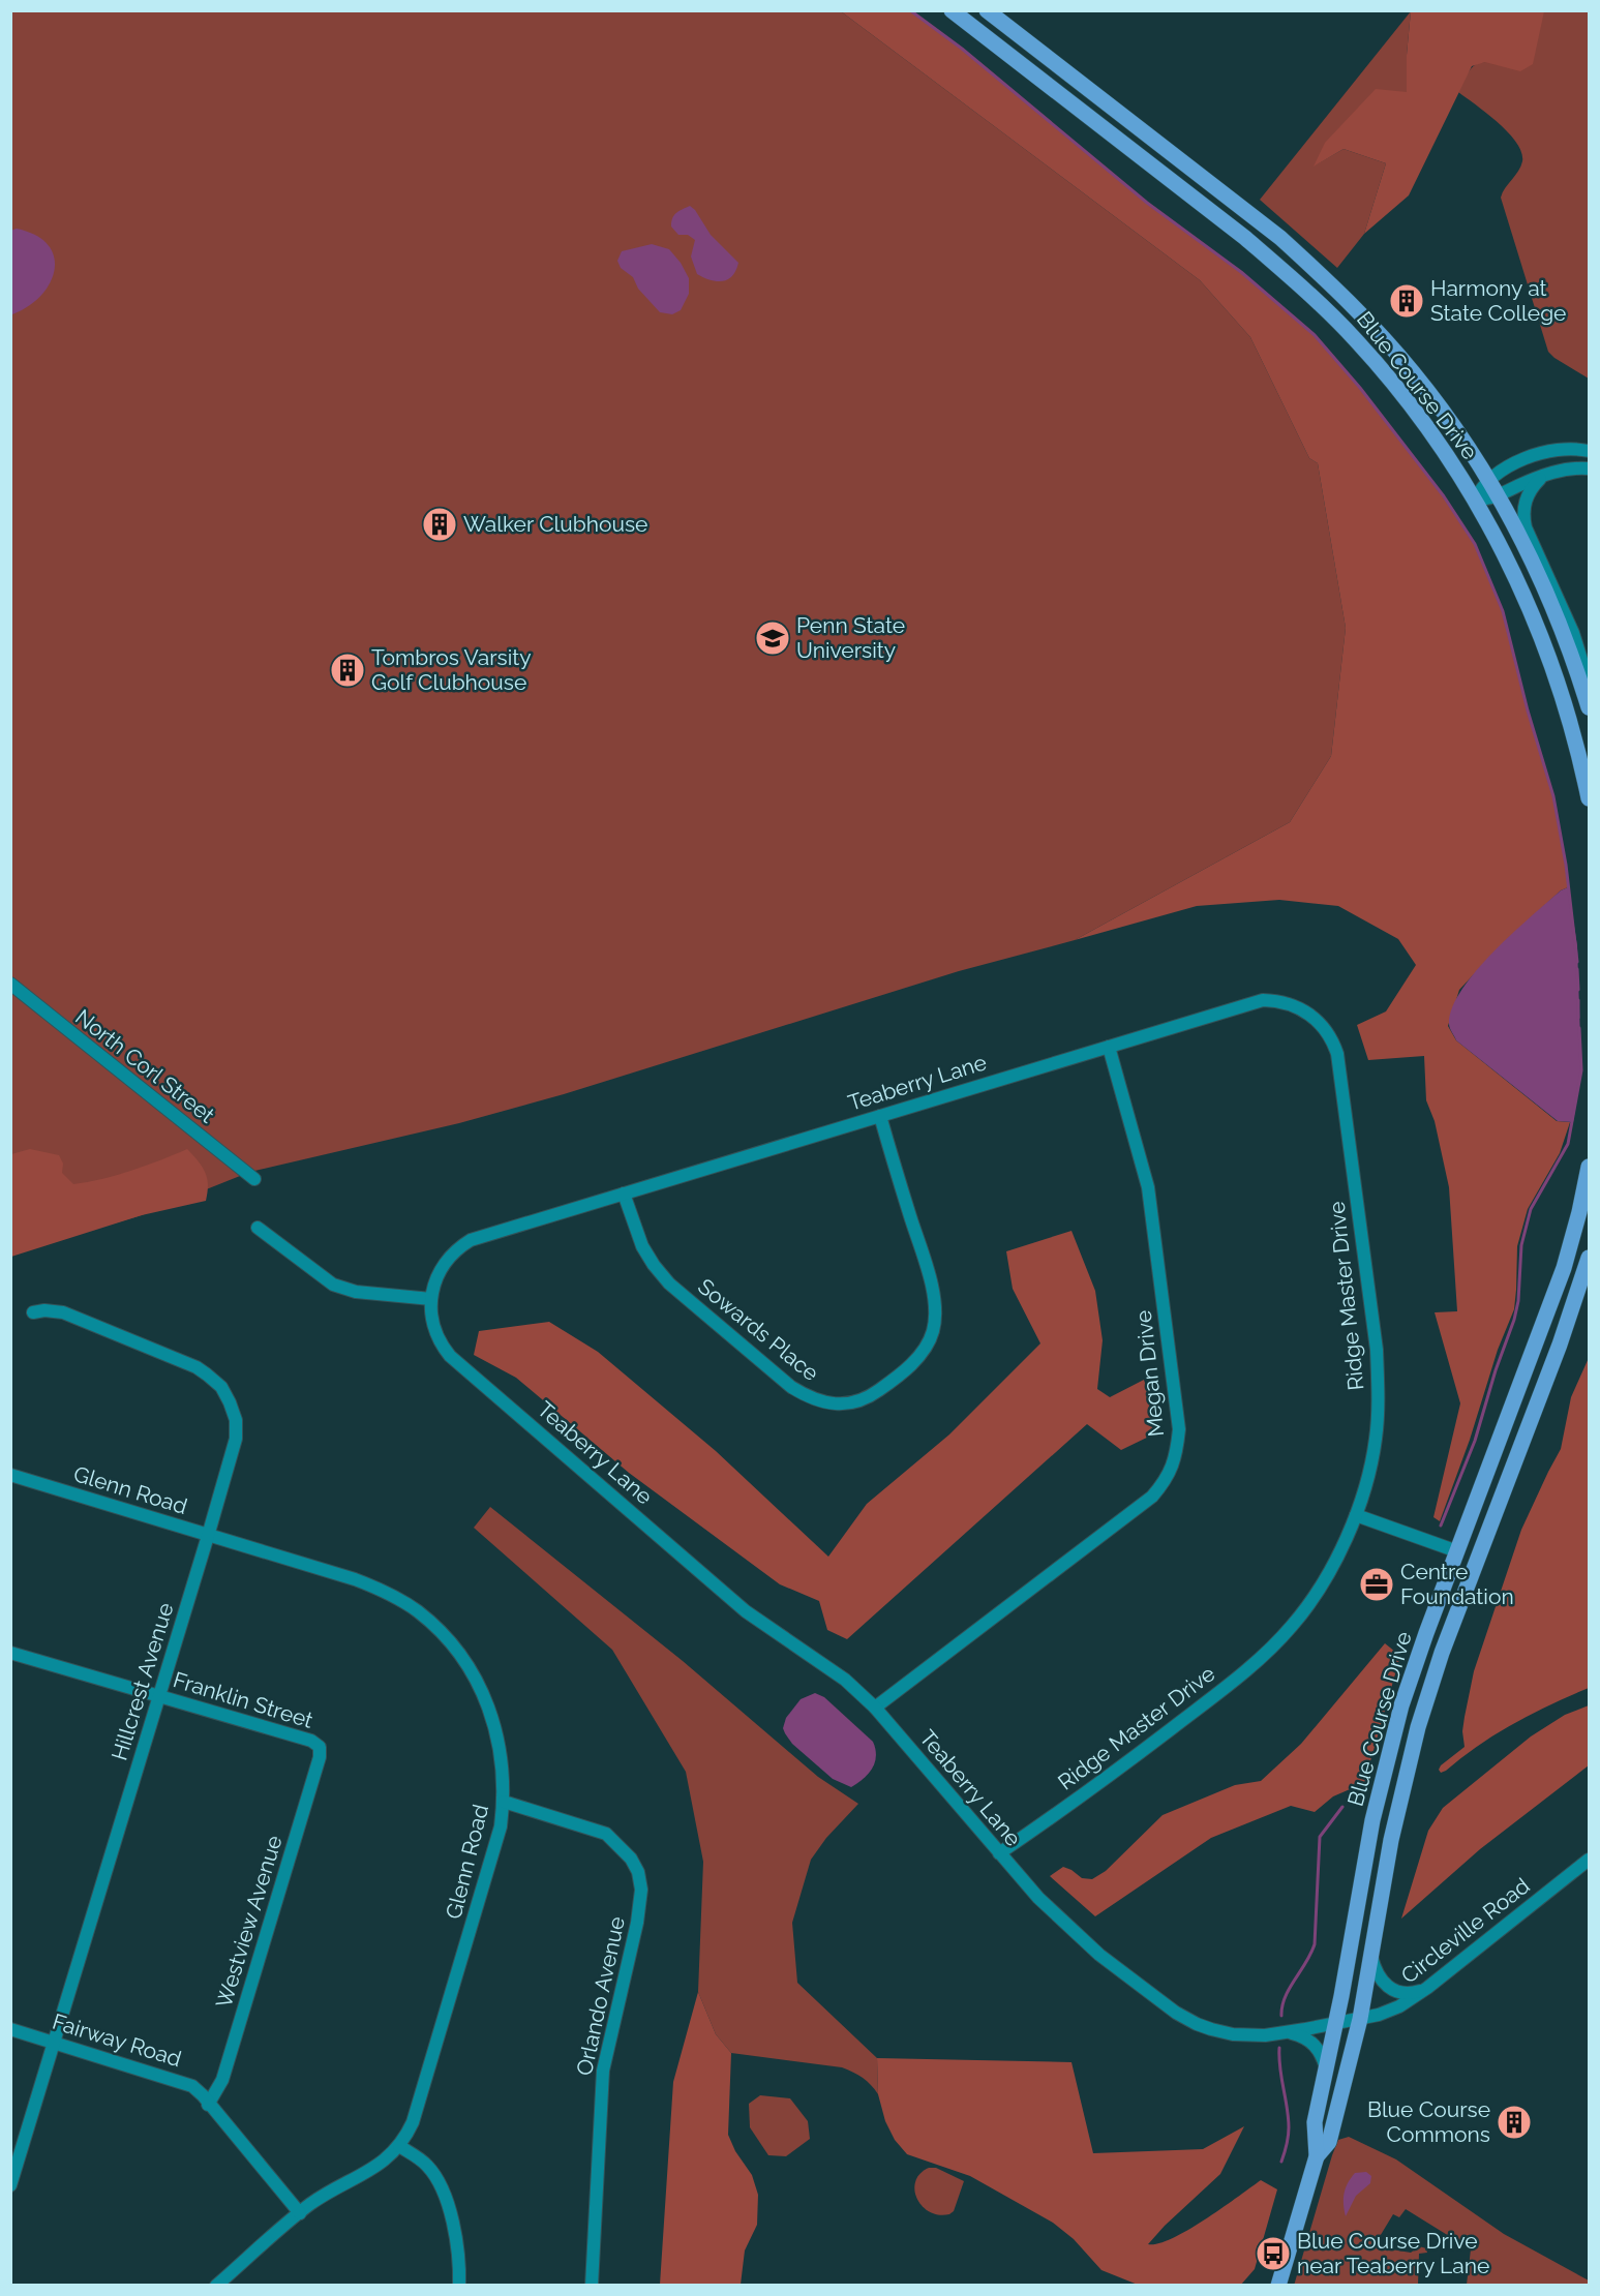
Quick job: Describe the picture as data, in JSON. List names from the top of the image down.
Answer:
{
  "streets": {
    "main road": ["Blue Course Drive"],
    "street": [
      "North Corl Street",
      "Teaberry Lane",
      "Ridge Master Drive",
      "Sowards Place",
      "Megan Drive",
      "Glenn Road",
      "Hillcrest Avenue",
      "Franklin Street",
      "Westview Avenue",
      "Circleville Road",
      "Orlando Avenue",
      "Fairway Road"
    ]
  },
  "crossings": [
    ["Blue Course Drive", "Teaberry Lane"],
    ["Blue Course Drive", "Circleville Road"],
    ["Teaberry Lane", "Ridge Master Drive"],
    ["Teaberry Lane", "Sowards Place"],
    ["Teaberry Lane", "Megan Drive"],
    ["Teaberry Lane", "Circleville Road"],
    ["Ridge Master Drive", "Megan Drive"],
    ["Glenn Road", "Hillcrest Avenue"],
    ["Glenn Road", "Orlando Avenue"],
    ["Hillcrest Avenue", "Franklin Street"],
    ["Hillcrest Avenue", "Fairway Road"],
    ["Franklin Street", "Westview Avenue"],
    ["Westview Avenue", "Fairway Road"]
  ],
  "places": {
    "building": [
      "Harmony at State College",
      "Walker Clubhouse",
      "Tombros Varsity Golf Clubhouse",
      "Blue Course Commons"
    ],
    "school or university": ["Penn State University"],
    "office": ["Centre Foundation"],
    "bus stop": ["Blue Course Drive near Teaberry Lane"]
  }
}
